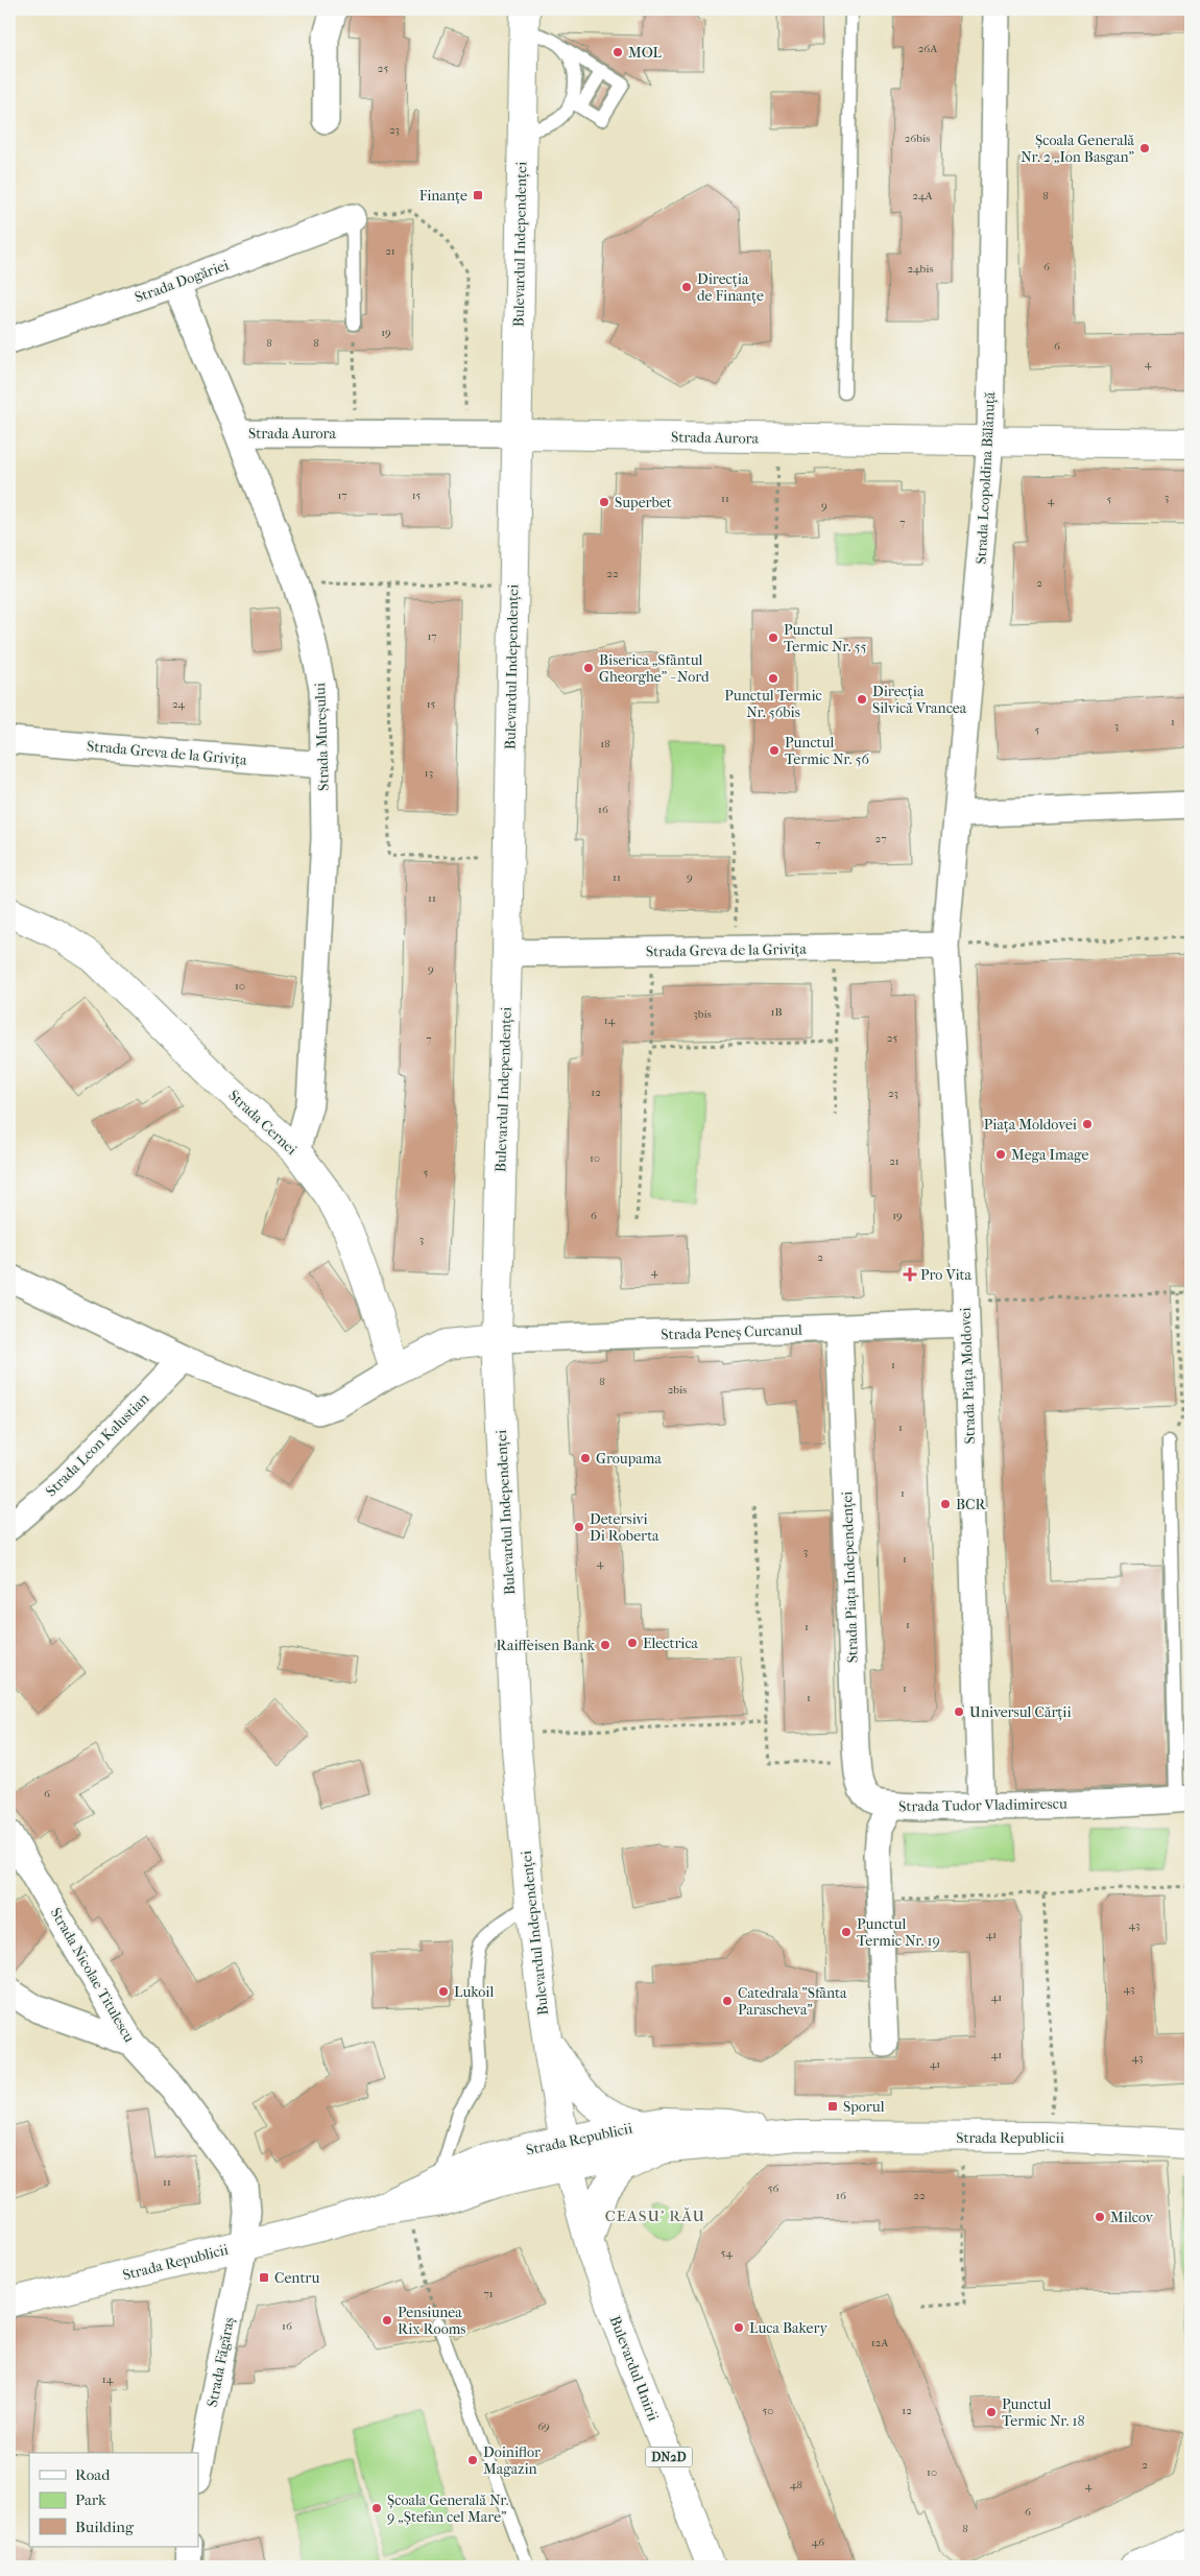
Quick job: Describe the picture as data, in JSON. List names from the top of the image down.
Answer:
{
  "streets": {
    "main road": [
      "Bulevardul Independenței",
      "Strada Aurora",
      "Strada Cernei",
      "Strada Republicii",
      "Bulevardul Unirii",
      "DN2D"
    ],
    "street": [
      "Strada Dogăriei",
      "Strada Leopoldina Bălănuță",
      "Strada Mureșului",
      "Strada Greva de la Grivița",
      "Strada Peneș Curcanul",
      "Strada Piața Moldovei",
      "Strada Leon Kalustian",
      "Strada Piața Independenței",
      "Strada Tudor Vladimirescu",
      "Strada Nicolae Titulescu",
      "Strada Făgăraș"
    ]
  },
  "crossings": [
    ["Bulevardul Independenței", "Strada Aurora"],
    ["Bulevardul Independenței", "Strada Greva de la Grivița"],
    ["Bulevardul Independenței", "Strada Peneș Curcanul"],
    ["Bulevardul Independenței", "Strada Republicii"],
    ["Bulevardul Independenței", "Bulevardul Unirii"],
    ["Strada Dogăriei", "Strada Mureșului"],
    ["Strada Aurora", "Strada Leopoldina Bălănuță"],
    ["Strada Aurora", "Strada Mureșului"],
    ["Strada Leopoldina Bălănuță", "Strada Greva de la Grivița"],
    ["Strada Leopoldina Bălănuță", "Strada Piața Moldovei"],
    ["Strada Mureșului", "Strada Greva de la Grivița"],
    ["Strada Mureșului", "Strada Cernei"],
    ["Strada Greva de la Grivița", "Strada Piața Moldovei"],
    ["Strada Peneș Curcanul", "Strada Piața Moldovei"],
    ["Strada Peneș Curcanul", "Strada Piața Independenței"],
    ["Strada Piața Moldovei", "Strada Tudor Vladimirescu"],
    ["Strada Piața Independenței", "Strada Tudor Vladimirescu"],
    ["Strada Nicolae Titulescu", "Strada Republicii"],
    ["Strada Nicolae Titulescu", "Strada Făgăraș"],
    ["Strada Republicii", "Strada Făgăraș"],
    ["Strada Republicii", "Bulevardul Unirii"]
  ],
  "districts": ["CEASU' RĂU"],
  "places": {
    "other": [
      "MOL",
      "Școala Generală Nr. 2 „Ion Basgan\"",
      "Direcția de Finanțe",
      "Superbet",
      "Punctul Termic Nr. 55",
      "Biserica „Sfântul Gheorghe” - Nord",
      "Punctul Termic Nr. 56bis",
      "Direcția Silvică Vrancea",
      "Punctul Termic Nr. 56",
      "Piața Moldovei",
      "Mega Image",
      "Groupama",
      "BCR",
      "Detersivi Di Roberta",
      "Electrica",
      "Raiffeisen Bank",
      "Universul Cărții",
      "Punctul Termic Nr. 19",
      "Lukoil",
      "Catedrala \"Sfânta Parascheva\"",
      "Milcov",
      "Pensiunea Rix Rooms",
      "Luca Bakery",
      "Punctul Termic Nr. 18",
      "Doiniflor Magazin",
      "Școala Generală Nr. 9 „Ștefan cel Mare\""
    ],
    "transit": ["Finanțe", "Sporul", "Centru"],
    "health": ["Pro Vita"]
  },
  "house_numbers": [
    "26A",
    "25",
    "23",
    "26bis",
    "24A",
    "8",
    "21",
    "6",
    "24bis",
    "19",
    "8",
    "8",
    "6",
    "4",
    "17",
    "15",
    "3",
    "11",
    "5",
    "4",
    "9",
    "7",
    "22",
    "2",
    "17",
    "24",
    "15",
    "1",
    "3",
    "5",
    "18",
    "13",
    "16",
    "27",
    "7",
    "11",
    "9",
    "11",
    "9",
    "10",
    "1B",
    "3bis",
    "14",
    "25",
    "7",
    "12",
    "23",
    "10",
    "21",
    "5",
    "6",
    "19",
    "3",
    "2",
    "4",
    "1",
    "8",
    "2bis",
    "1",
    "1",
    "3",
    "1",
    "4",
    "1",
    "1",
    "1",
    "1",
    "6",
    "43",
    "41",
    "43",
    "41",
    "41",
    "43",
    "41",
    "11",
    "56",
    "16",
    "22",
    "54",
    "71",
    "16",
    "12A",
    "14",
    "50",
    "12",
    "69",
    "2",
    "10",
    "48",
    "4",
    "6",
    "8",
    "46"
  ],
  "legend": ["Road", "Park", "Building"]
}
